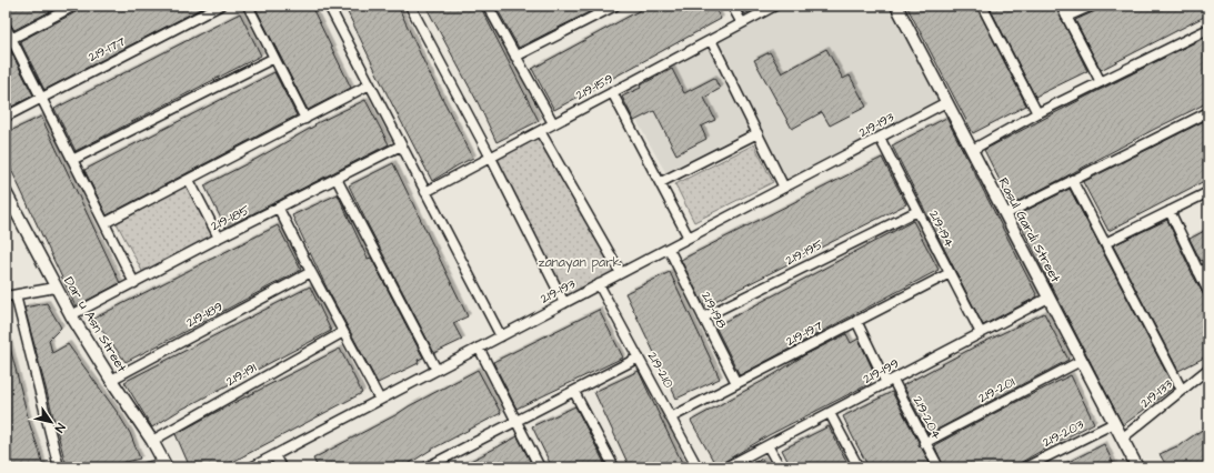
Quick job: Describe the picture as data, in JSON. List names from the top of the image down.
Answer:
{
  "streets": {
    "street": [
      "219-177",
      "219-159",
      "219-193",
      "219-185",
      "219-194",
      "Rasul Gardi Street",
      "219-195",
      "219-198",
      "219-189",
      "Dar u Asn Street",
      "219-197",
      "219-210",
      "219-199",
      "219-191",
      "219-201",
      "219-133",
      "219-204",
      "219-203"
    ]
  },
  "crossings": [
    ["219-193", "219-194"],
    ["219-193", "Rasul Gardi Street"],
    ["219-193", "219-198"],
    ["219-193", "219-210"],
    ["219-185", "Dar u Asn Street"],
    ["219-194", "219-195"],
    ["219-194", "219-197"],
    ["219-194", "219-199"],
    ["Rasul Gardi Street", "219-199"],
    ["Rasul Gardi Street", "219-201"],
    ["Rasul Gardi Street", "219-133"],
    ["Rasul Gardi Street", "219-203"],
    ["219-195", "219-198"],
    ["219-198", "219-197"],
    ["219-189", "Dar u Asn Street"],
    ["Dar u Asn Street", "219-191"],
    ["219-197", "219-210"],
    ["219-197", "219-204"],
    ["219-199", "219-204"],
    ["219-201", "219-204"]
  ],
  "parks": ["zanayan park"],
  "north": "bottom right"
}
